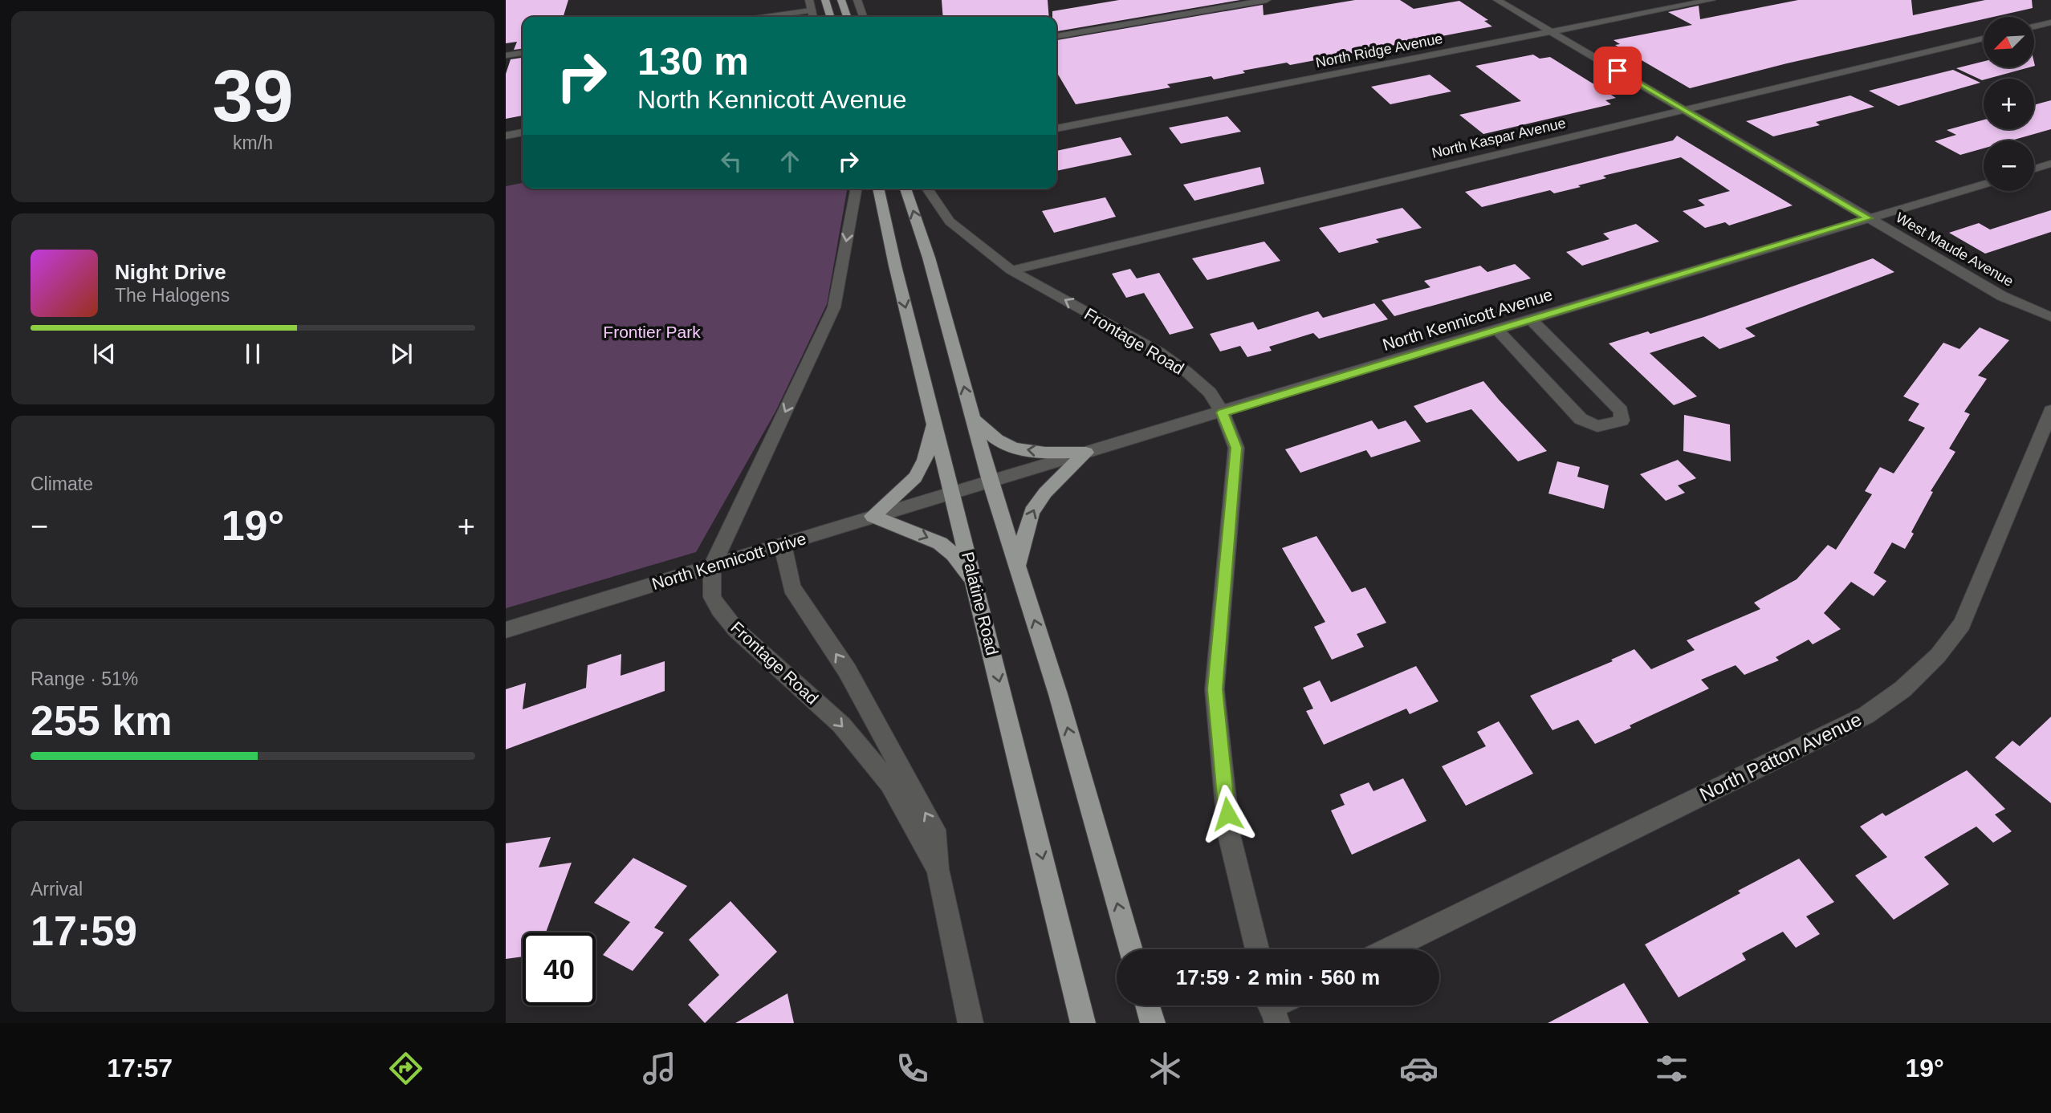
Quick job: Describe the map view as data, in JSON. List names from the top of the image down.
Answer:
{
  "streets": {
    "highway": ["Palatine Road"],
    "street": [
      "North Ridge Avenue",
      "North Kaspar Avenue",
      "West Maude Avenue",
      "North Kennicott Avenue",
      "Frontage Road",
      "North Kennicott Drive",
      "North Patton Avenue"
    ]
  },
  "crossings": [
    ["North Ridge Avenue", "West Maude Avenue"],
    ["North Kaspar Avenue", "West Maude Avenue"],
    ["North Kaspar Avenue", "Frontage Road"],
    ["West Maude Avenue", "North Kennicott Avenue"],
    ["North Kennicott Avenue", "Frontage Road"],
    ["North Kennicott Avenue", "North Kennicott Drive"],
    ["North Kennicott Avenue", "Palatine Road"],
    ["Frontage Road", "North Kennicott Drive"],
    ["North Kennicott Drive", "Palatine Road"]
  ],
  "parks": ["Frontier Park"],
  "north": "bottom left",
  "page": {
    "tile": [
      ["39", "km/h"],
      "Climate",
      ["Range · 51%", "255 km"],
      ["Arrival", "17:59"]
    ],
    "map_buttons": ["+", "−"],
    "turn": ["130 m", "North Kennicott Avenue"],
    "song": ["Night Drive", "The Halogens"],
    "heat": ["−", "19°", "+"],
    "limit": "40",
    "trip": "17:59 · 2 min · 560 m",
    "tabs": ["17:57", "19°"]
  }
}
